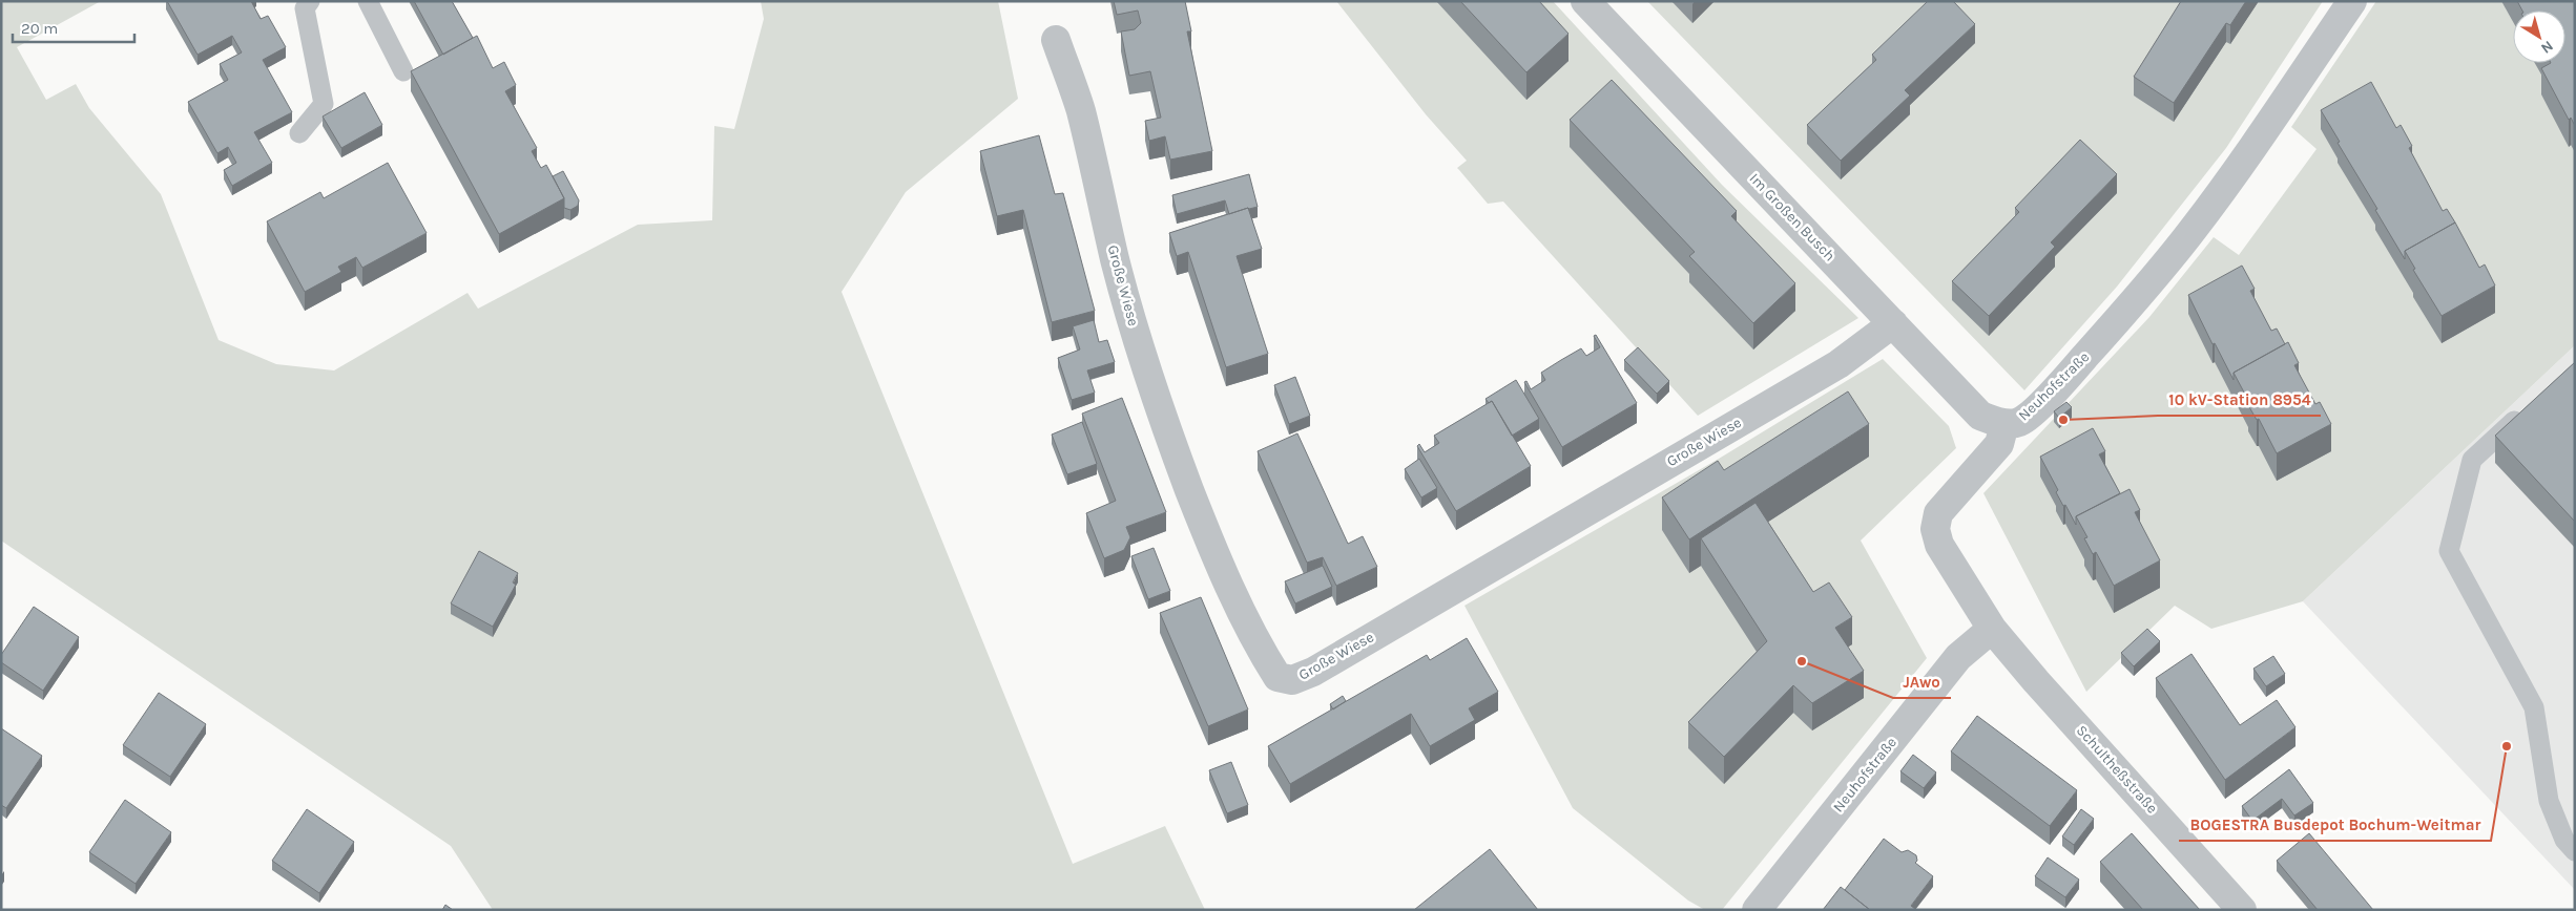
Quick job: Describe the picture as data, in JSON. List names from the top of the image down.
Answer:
{
  "streets": {
    "street": [
      "Im Großen Busch",
      "Große Wiese",
      "Neuhofstraße",
      "Schultheßstraße"
    ]
  },
  "crossings": [
    ["Im Großen Busch", "Große Wiese"],
    ["Im Großen Busch", "Neuhofstraße"],
    ["Neuhofstraße", "Schultheßstraße"]
  ],
  "places": ["10 kV-Station 8954", "JAwo", "BOGESTRA Busdepot Bochum-Weitmar"],
  "scale_bar": "20 m",
  "north": "bottom right"
}
